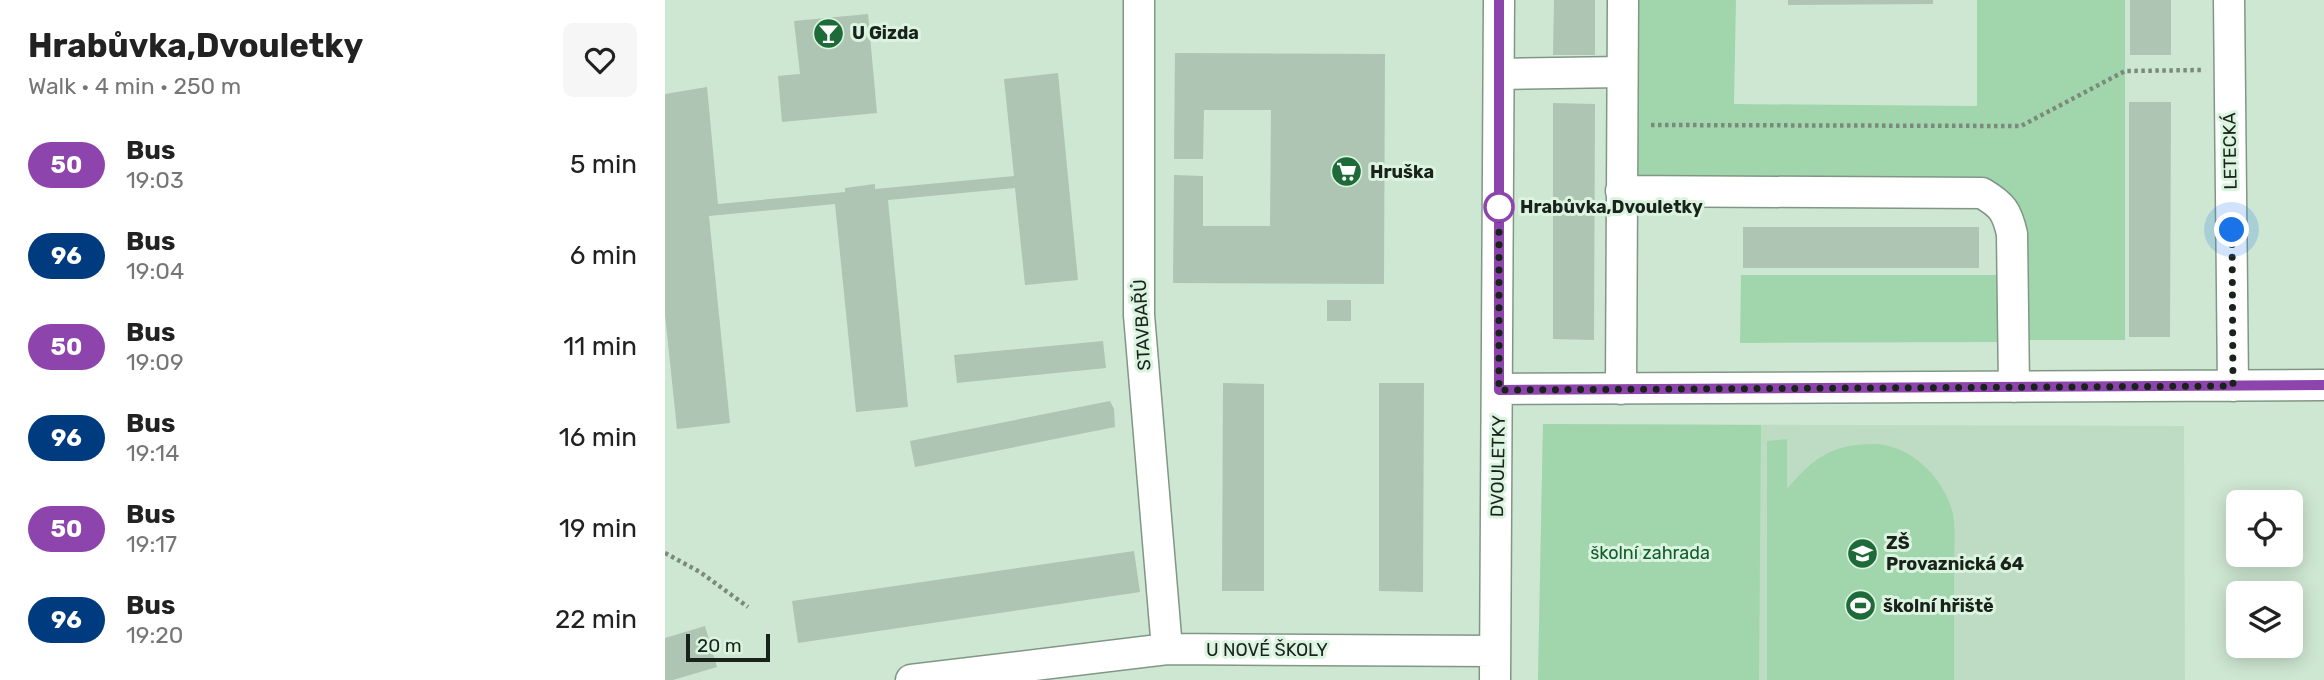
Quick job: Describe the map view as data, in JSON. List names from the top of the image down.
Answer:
{
  "streets": {
    "street": [
      "LETECKÁ",
      "STAVBAŘŮ",
      "DVOULETKY",
      "U NOVÉ ŠKOLY"
    ]
  },
  "crossings": [
    ["STAVBAŘŮ", "U NOVÉ ŠKOLY"],
    ["DVOULETKY", "U NOVÉ ŠKOLY"]
  ],
  "parks": ["školní zahrada"],
  "places": {
    "bar": ["U Gizda"],
    "supermarket": ["Hruška"],
    "other": ["Hrabůvka,Dvouletky"],
    "school or university": ["ZŠ Provaznická 64"],
    "sports": ["školní hřiště"]
  },
  "lines": ["bus line 50"],
  "scale_bar": "20 m",
  "page": {
    "heading": ["Hrabůvka,Dvouletky", "Walk · 4 min · 250 m"],
    "list": [
      {
        "mark": "50",
        "name": "Bus",
        "note": "19:03",
        "value": "5 min"
      },
      {
        "mark": "96",
        "name": "Bus",
        "note": "19:04",
        "value": "6 min"
      },
      {
        "mark": "50",
        "name": "Bus",
        "note": "19:09",
        "value": "11 min"
      },
      {
        "mark": "96",
        "name": "Bus",
        "note": "19:14",
        "value": "16 min"
      },
      {
        "mark": "50",
        "name": "Bus",
        "note": "19:17",
        "value": "19 min"
      },
      {
        "mark": "96",
        "name": "Bus",
        "note": "19:20",
        "value": "22 min"
      }
    ],
    "scale": "20 m"
  }
}
